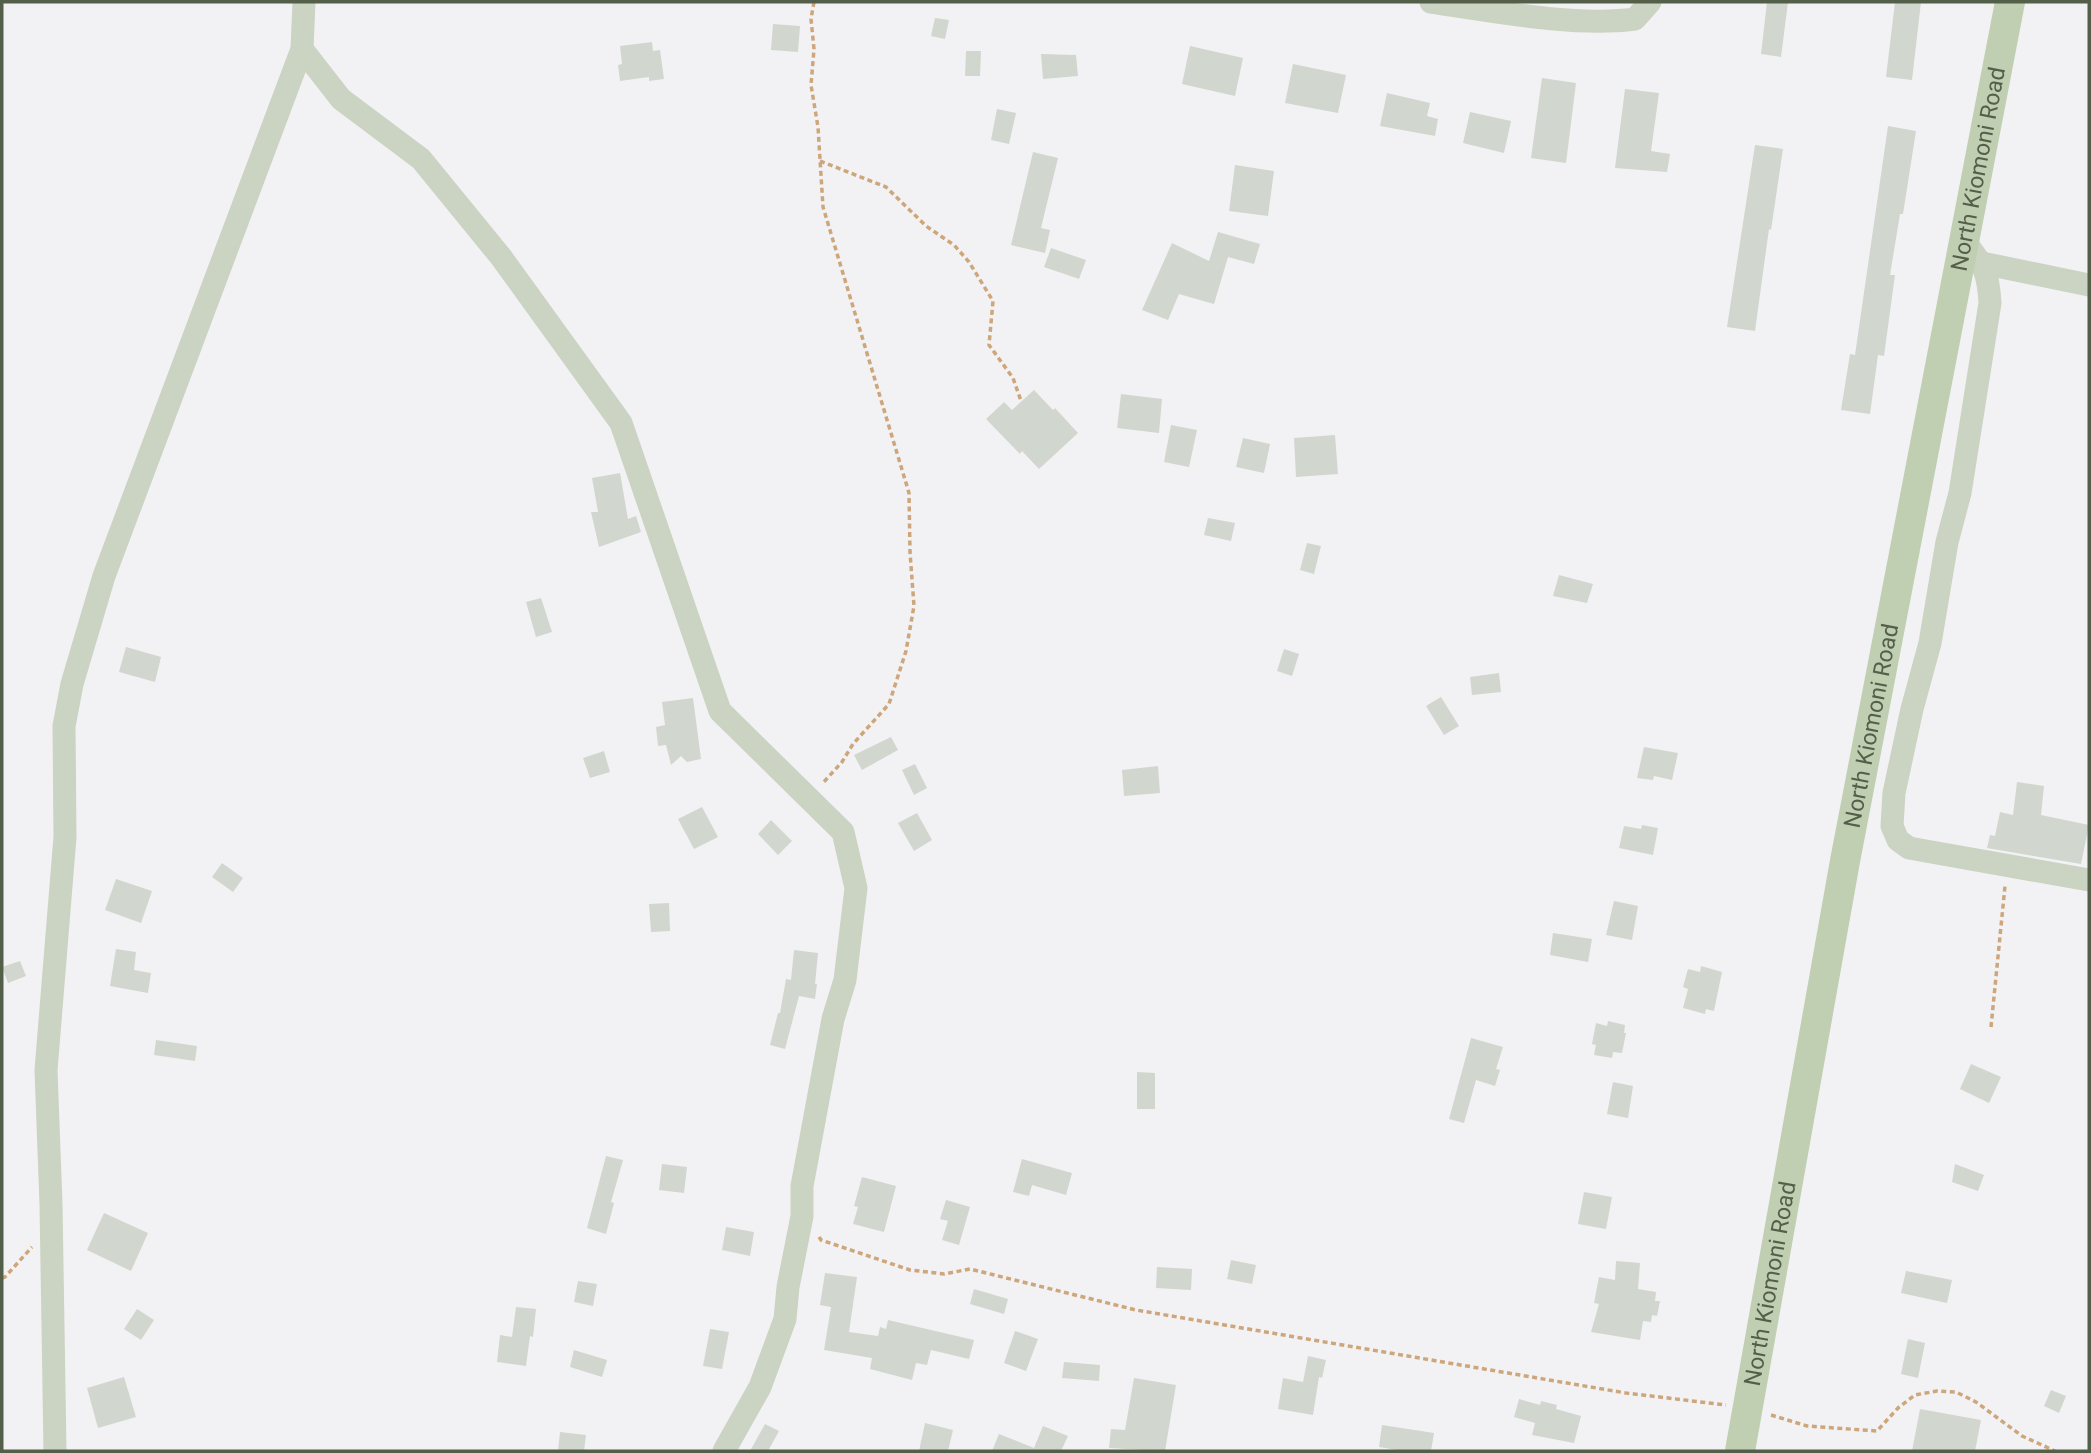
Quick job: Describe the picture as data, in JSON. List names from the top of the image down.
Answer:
{
  "streets": {
    "main road": ["North Kiomoni Road"]
  }
}
